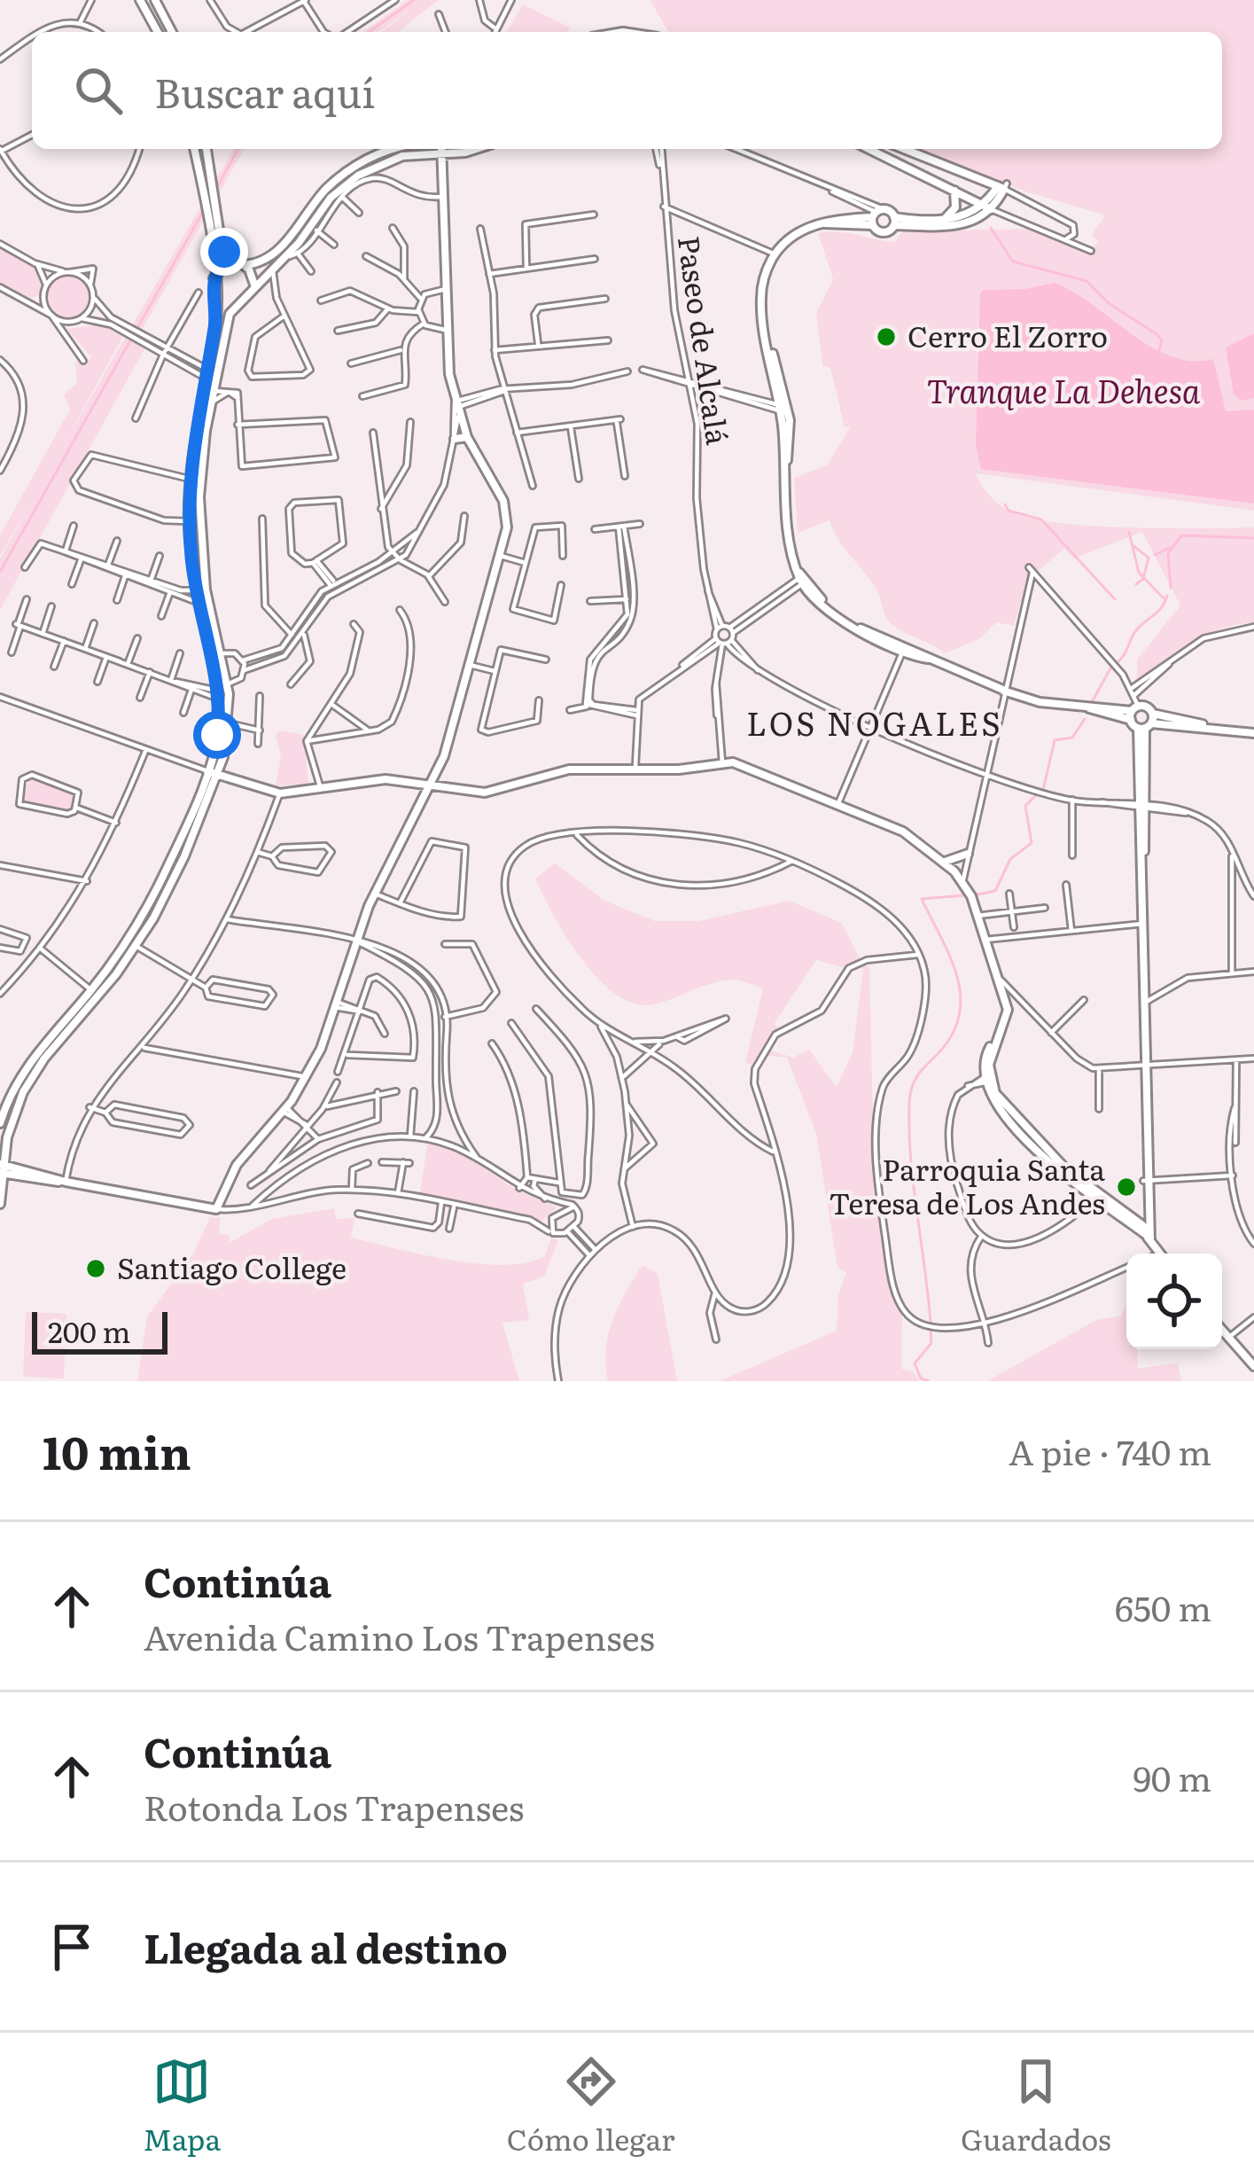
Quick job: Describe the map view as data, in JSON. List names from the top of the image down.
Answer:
{
  "streets": {
    "street": ["Paseo de Alcalá"]
  },
  "districts": ["LOS NOGALES"],
  "water": ["Tranque La Dehesa"],
  "places": ["Cerro El Zorro", "Parroquia Santa Teresa de Los Andes", "Santiago College"],
  "scale_bar": "200 m",
  "page": {
    "search": "Buscar aquí",
    "scale": "200 m",
    "heading": ["10 min", "A pie · 740 m"],
    "list": [
      ["Continúa", "Avenida Camino Los Trapenses", "650 m"],
      ["Continúa", "Rotonda Los Trapenses", "90 m"],
      "Llegada al destino"
    ],
    "nav": ["Mapa", "Cómo llegar", "Guardados"]
  }
}
